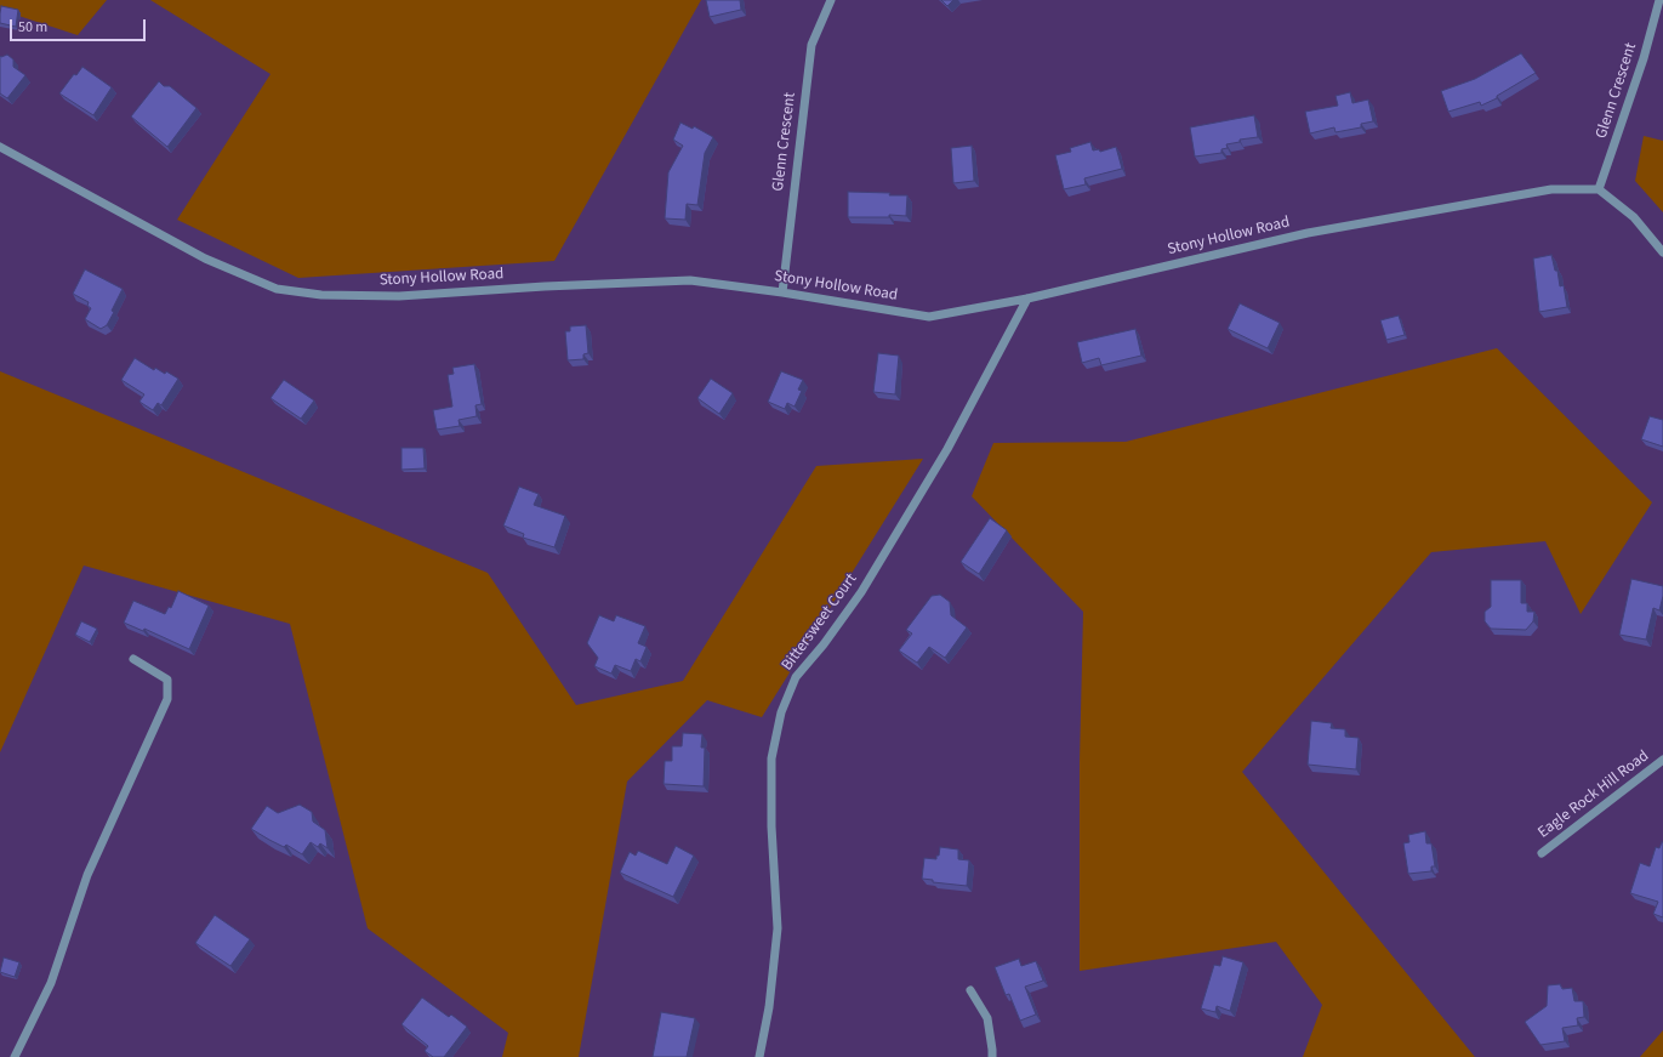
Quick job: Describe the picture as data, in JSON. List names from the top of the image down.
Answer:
{
  "streets": {
    "street": [
      "Glenn Crescent",
      "Stony Hollow Road",
      "Bittersweet Court",
      "Eagle Rock Hill Road"
    ]
  },
  "crossings": [
    ["Glenn Crescent", "Stony Hollow Road"],
    ["Stony Hollow Road", "Bittersweet Court"]
  ],
  "scale_bar": "50 m"
}
